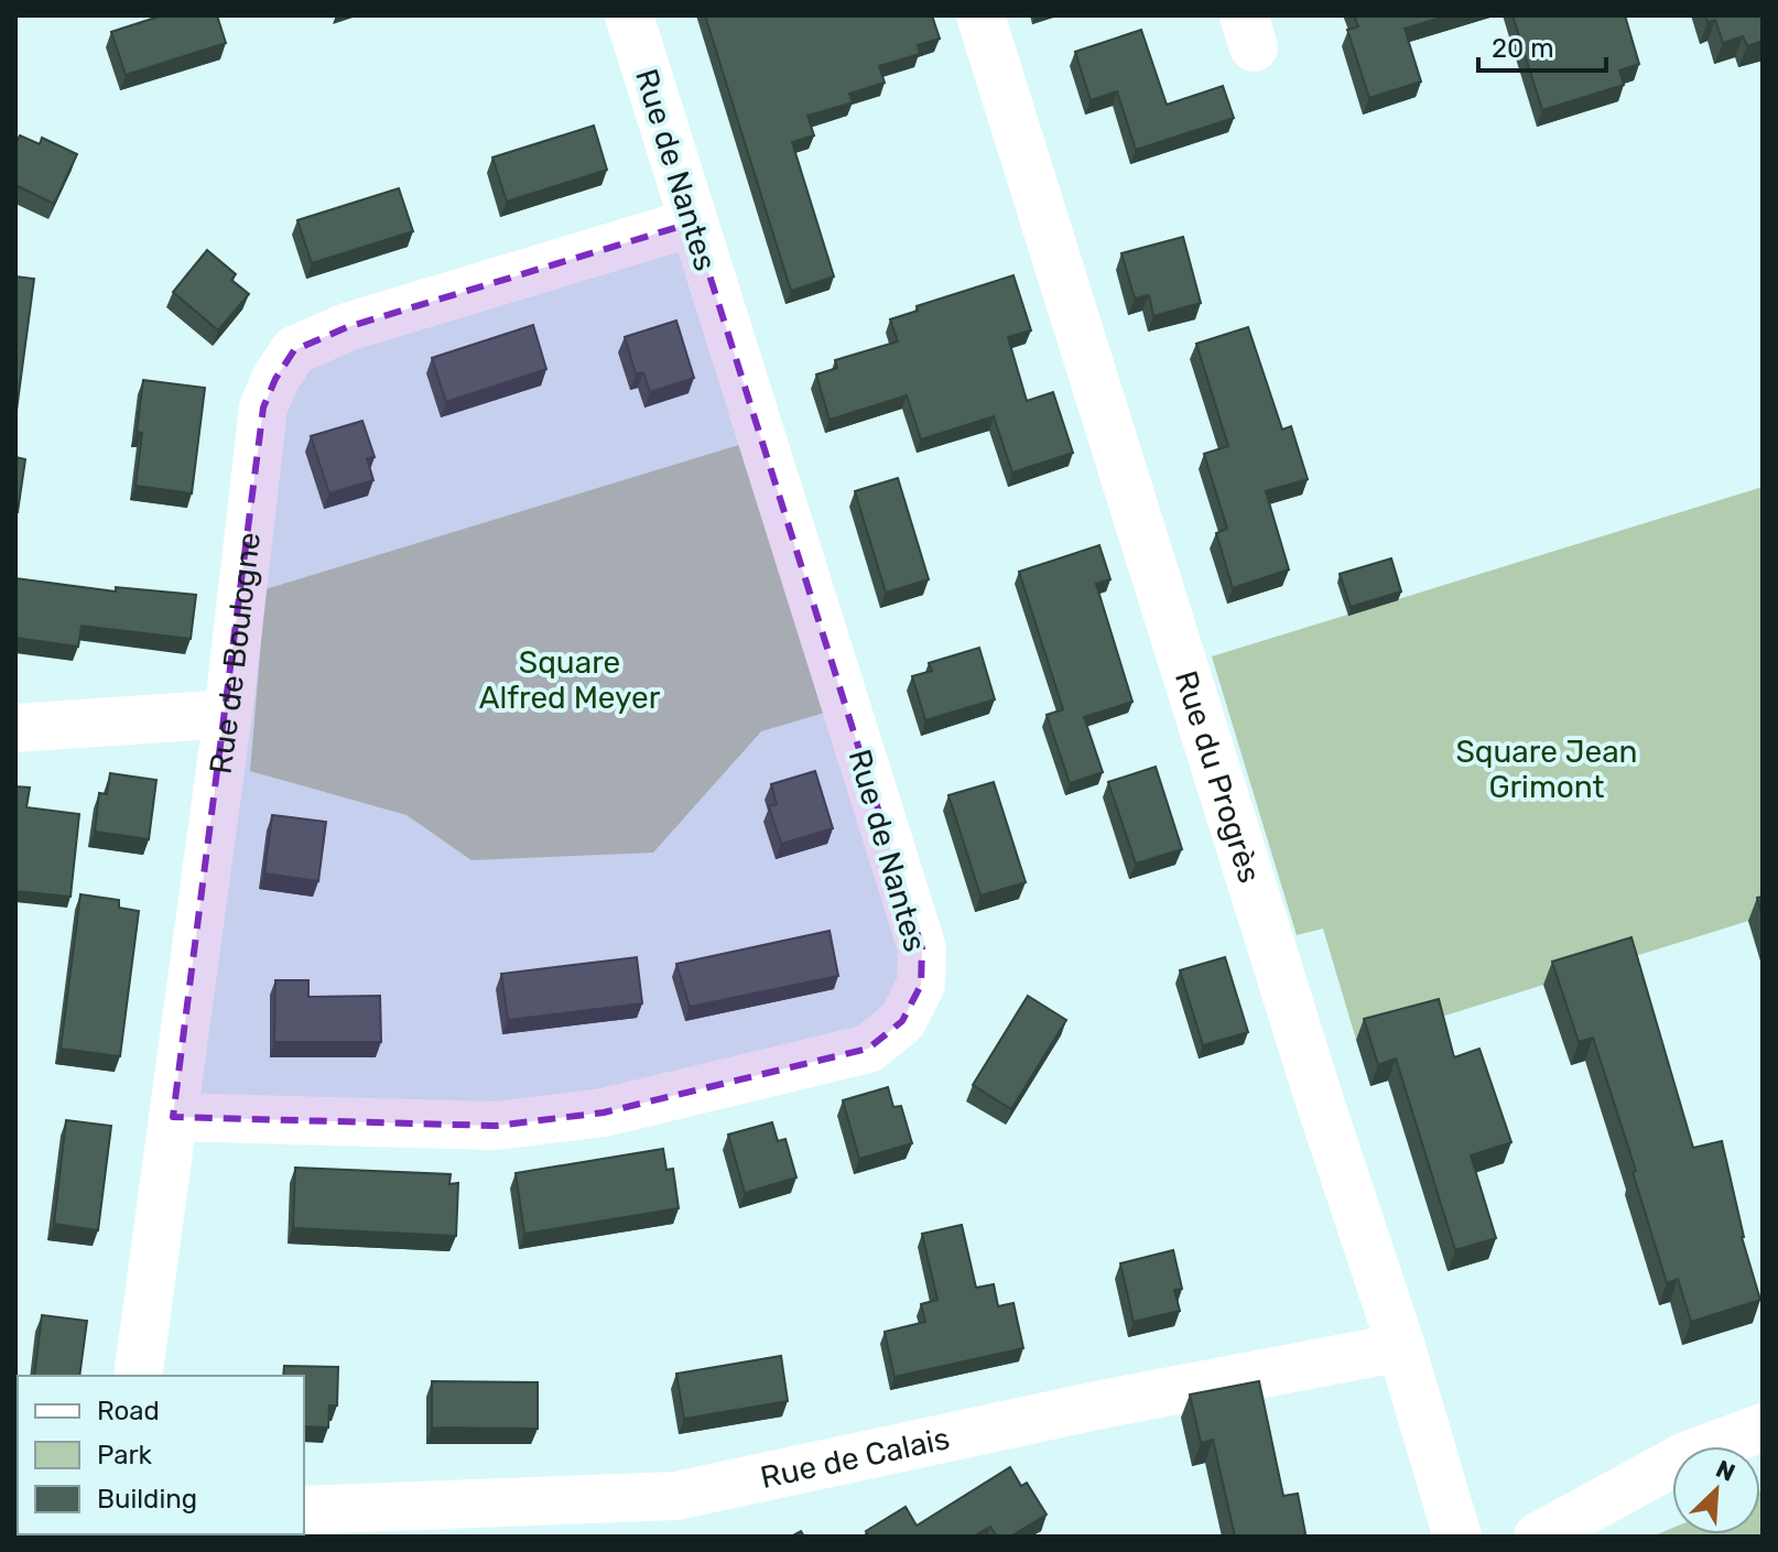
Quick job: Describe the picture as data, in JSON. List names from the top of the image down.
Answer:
{
  "streets": {
    "street": [
      "Rue de Nantes",
      "Rue de Boulogne",
      "Rue du Progrès",
      "Rue de Calais"
    ]
  },
  "crossings": [
    ["Rue de Nantes", "Rue de Boulogne"],
    ["Rue du Progrès", "Rue de Calais"]
  ],
  "parks": ["Square Alfred Meyer", "Square Jean Grimont"],
  "legend": ["Road", "Park", "Building"],
  "scale_bar": "20 m",
  "north": "top right"
}
